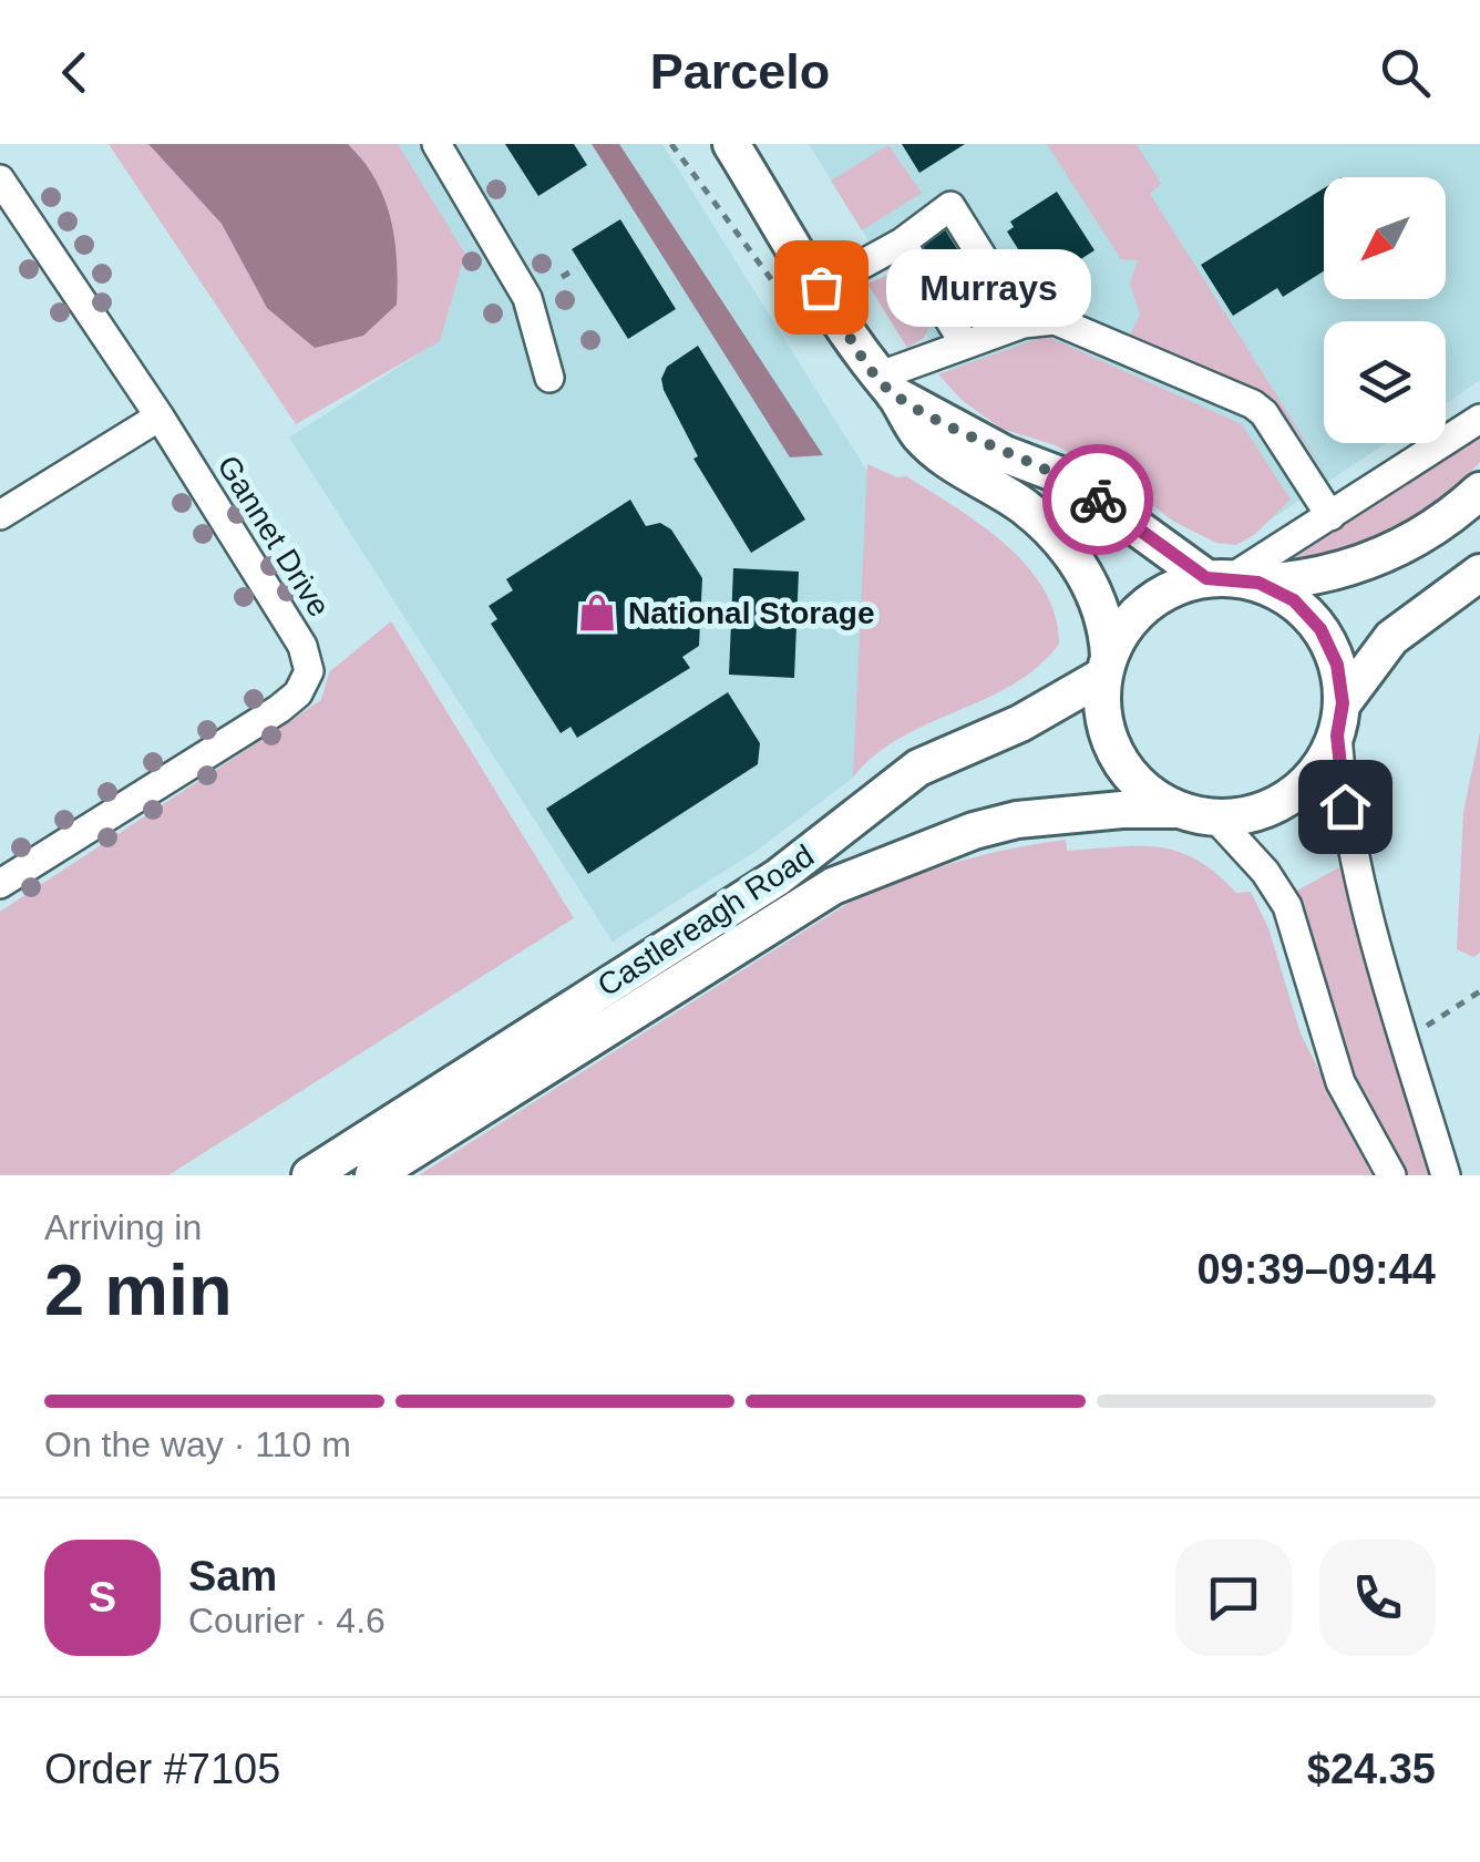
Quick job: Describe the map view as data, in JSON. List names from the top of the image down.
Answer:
{
  "streets": {
    "main road": ["Castlereagh Road"],
    "street": ["Gannet Drive"]
  },
  "places": {
    "other": ["Murrays"],
    "shop": ["National Storage"]
  },
  "north": "bottom left",
  "page": {
    "header": "Parcelo",
    "bubble": "Murrays",
    "heading": ["2 min", "Arriving in", "09:39–09:44"],
    "panel": [
      "Sam",
      "Courier · 4.6",
      "Order #7105",
      "$24.35"
    ],
    "bar": "On the way · 110 m",
    "round": "S"
  }
}
